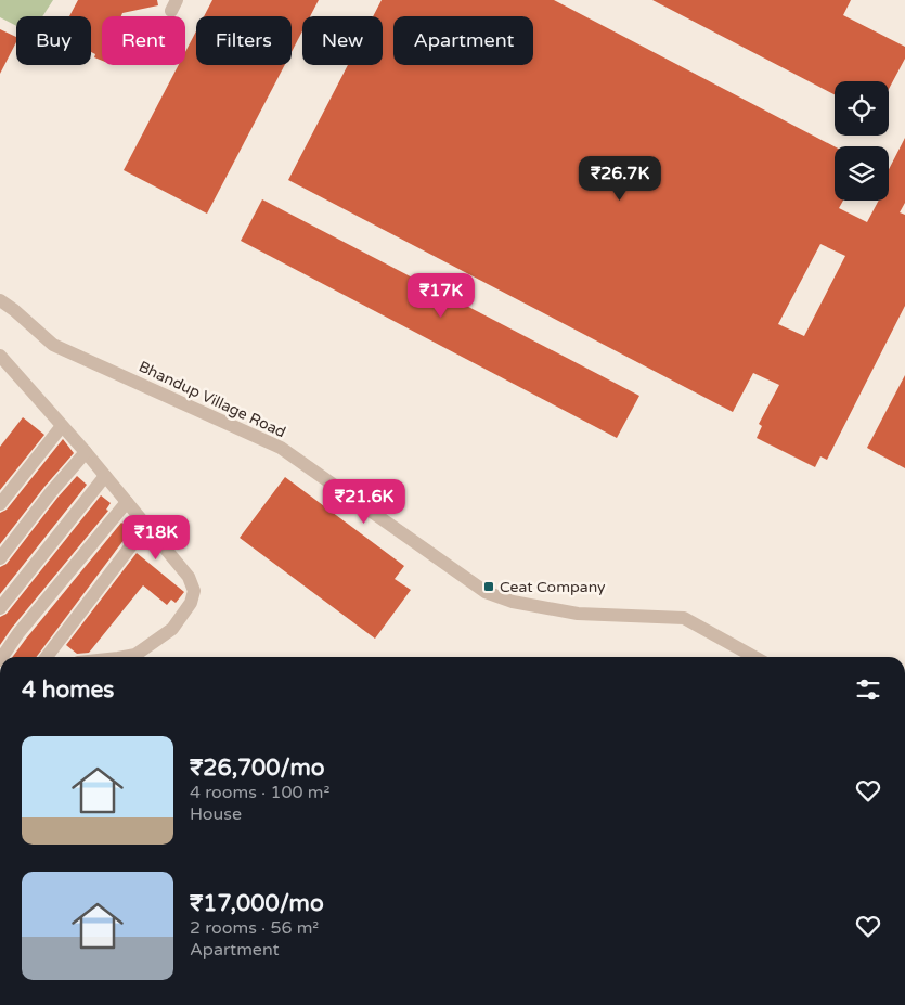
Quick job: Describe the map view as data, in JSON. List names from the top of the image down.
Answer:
{
  "streets": {
    "street": ["Bhandup Village Road"]
  },
  "places": {
    "transit": ["Ceat Company"]
  },
  "page": {
    "chip": [
      "Buy",
      "Rent",
      "Filters",
      "New",
      "Apartment"
    ],
    "price": [
      "₹26.7K",
      "₹17K",
      "₹21.6K",
      "₹18K"
    ],
    "heading": "4 homes",
    "list": [
      {
        "name": "₹26,700/mo",
        "note": "4 rooms · 100 m² · House"
      },
      {
        "name": "₹17,000/mo",
        "note": "2 rooms · 56 m² · Apartment"
      }
    ]
  }
}
